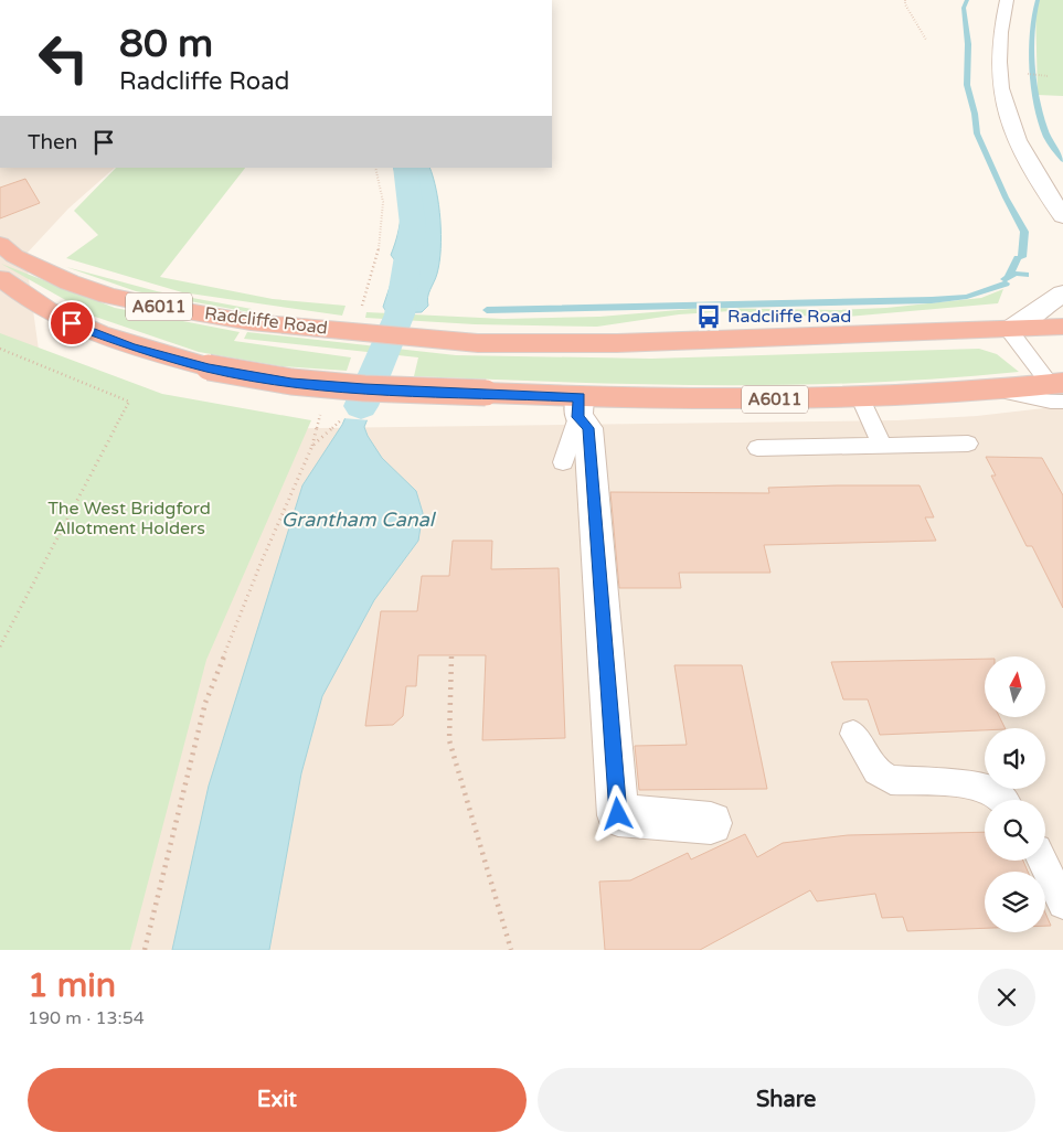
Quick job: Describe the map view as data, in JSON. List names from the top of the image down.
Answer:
{
  "streets": {
    "highway": ["A6011", "Radcliffe Road"]
  },
  "water": ["Grantham Canal"],
  "parks": ["The West Bridgford Allotment Holders"],
  "places": {
    "bus stop": ["Radcliffe Road"]
  },
  "north": "top",
  "page": {
    "turn": ["80 m", "Radcliffe Road"],
    "then": "Then",
    "heading": ["1 min", "190 m · 13:54"],
    "buttons": ["Exit", "Share"]
  }
}
